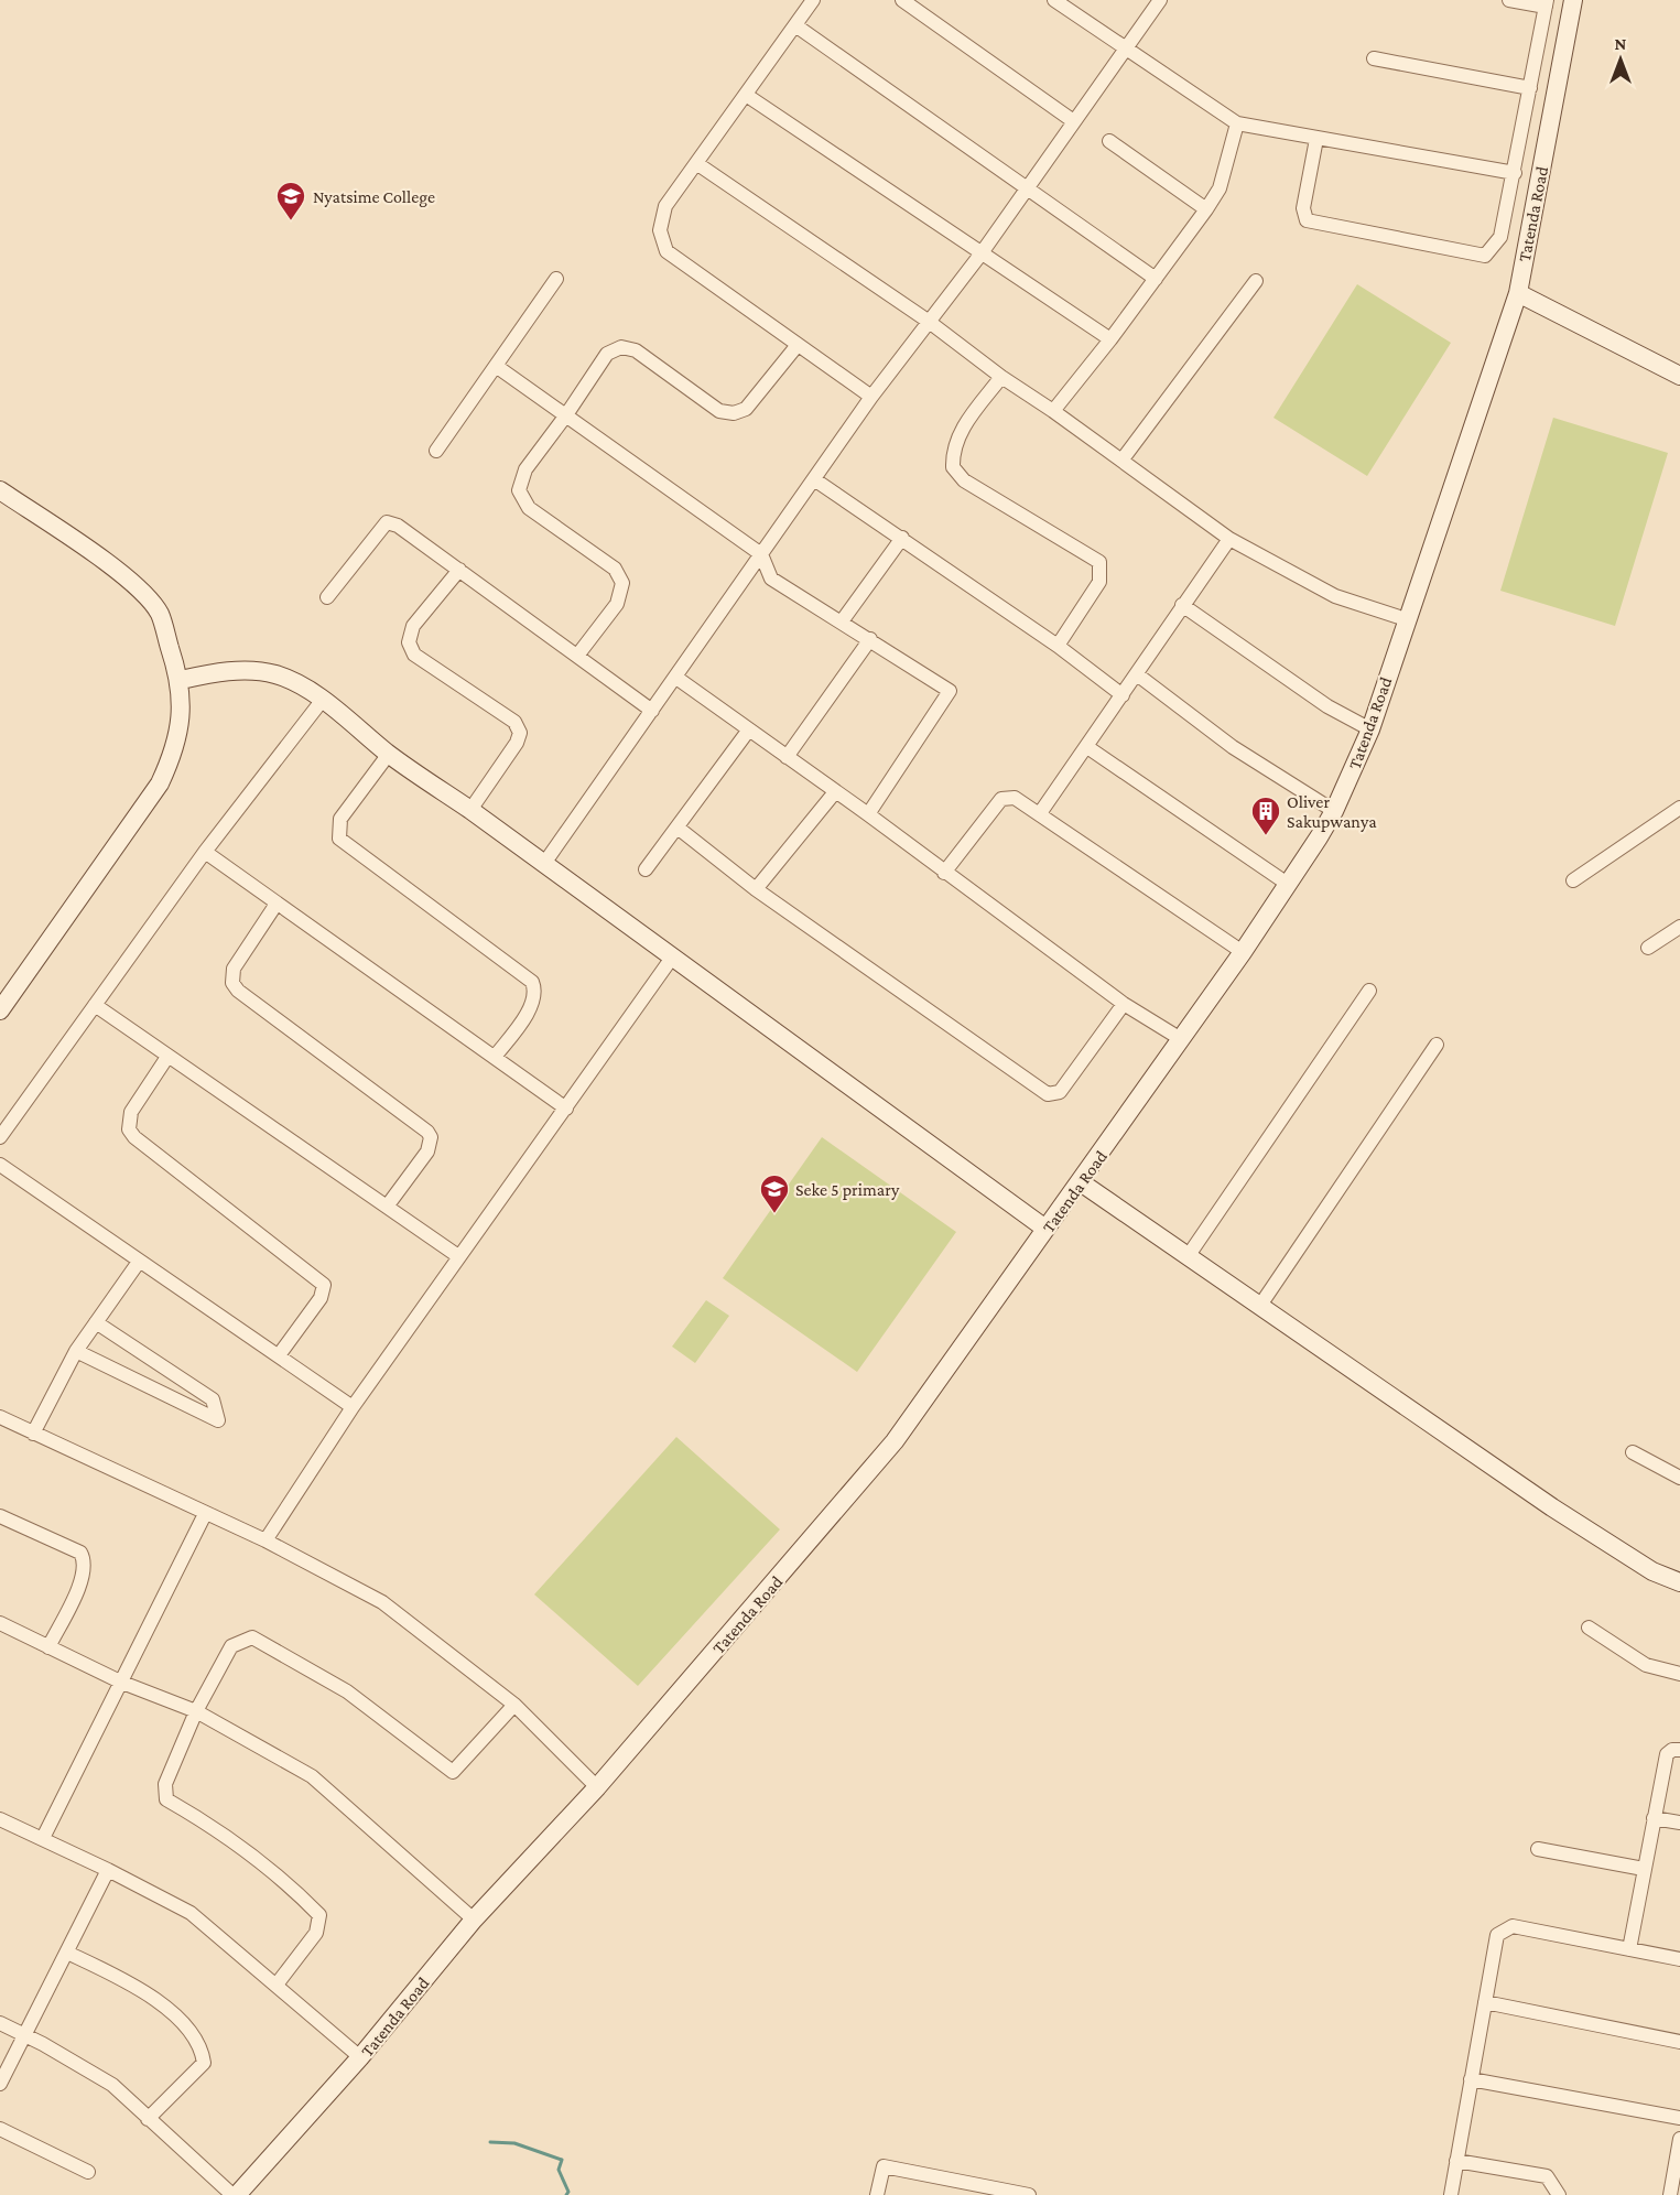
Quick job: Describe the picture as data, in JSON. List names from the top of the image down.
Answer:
{
  "streets": {
    "street": ["Tatenda Road"]
  },
  "places": {
    "school or university": ["Nyatsime College", "Seke 5 primary"],
    "building": ["Oliver Sakupwanya"]
  },
  "north": "top"
}
